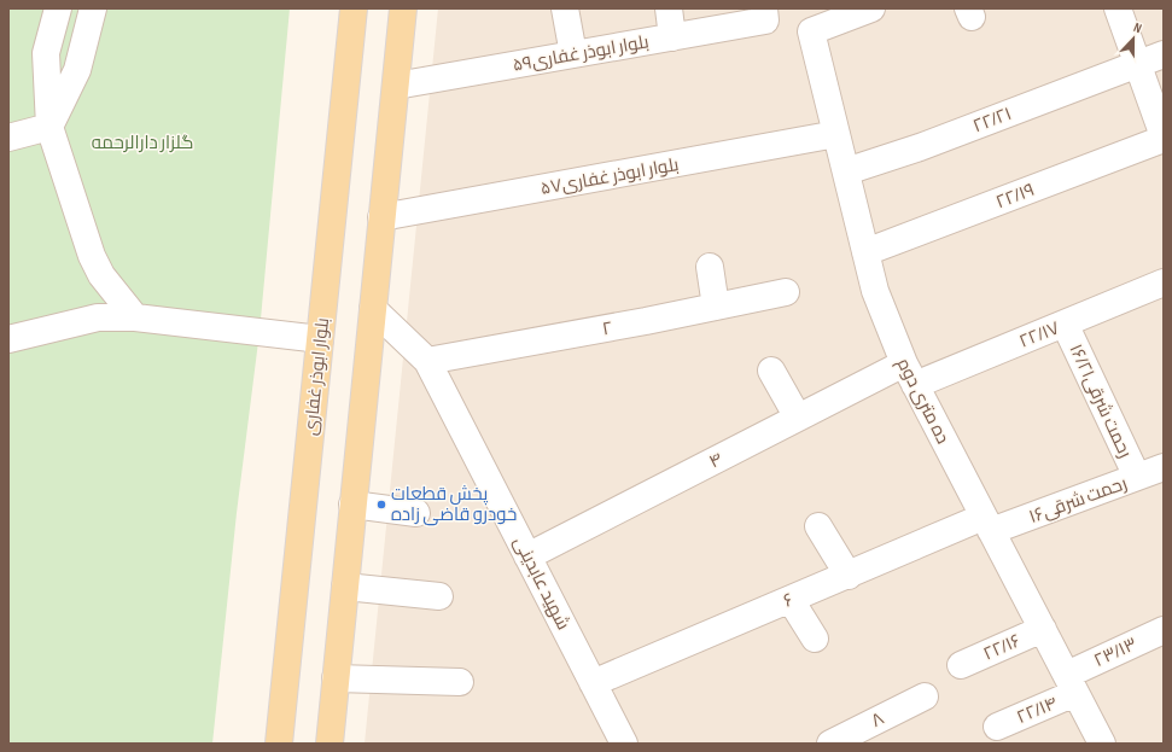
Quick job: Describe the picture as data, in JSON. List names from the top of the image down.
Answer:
{
  "streets": {
    "main road": ["بلوار ابوذر غفاری"],
    "street": [
      "بلوار ابوذر غفاری۵۹",
      "۲۲/۲۱",
      "بلوار ابوذر غفاری۵۷",
      "۲۲/۱۹",
      "۲",
      "۲۲/۱۷",
      "ده متری دوم",
      "۱۶/۲۱رحمت شرقی",
      "۴",
      "۱۶رحمت شرقی",
      "شهید عابدینی",
      "۶",
      "۲۲/۱۶",
      "۲۳/۱۳",
      "۲۲/۱۴",
      "۸"
    ]
  },
  "crossings": [
    ["۲۲/۲۱", "ده متری دوم"],
    ["بلوار ابوذر غفاری۵۷", "ده متری دوم"],
    ["۲۲/۱۹", "ده متری دوم"],
    ["۲", "شهید عابدینی"],
    ["۲۲/۱۷", "ده متری دوم"],
    ["۲۲/۱۷", "۱۶/۲۱رحمت شرقی"],
    ["۲۲/۱۷", "۴"],
    ["ده متری دوم", "۴"],
    ["ده متری دوم", "۱۶رحمت شرقی"],
    ["ده متری دوم", "۶"],
    ["ده متری دوم", "۲۲/۱۶"],
    ["ده متری دوم", "۲۳/۱۳"],
    ["ده متری دوم", "۲۲/۱۴"],
    ["۱۶/۲۱رحمت شرقی", "۱۶رحمت شرقی"],
    ["۴", "شهید عابدینی"],
    ["۱۶رحمت شرقی", "۶"],
    ["شهید عابدینی", "۶"],
    ["۲۳/۱۳", "۲۲/۱۴"]
  ],
  "parks": ["گلزار دارالرحمه"],
  "places": ["پخش قطعات خودرو قاضی زاده"],
  "north": "top"
}
